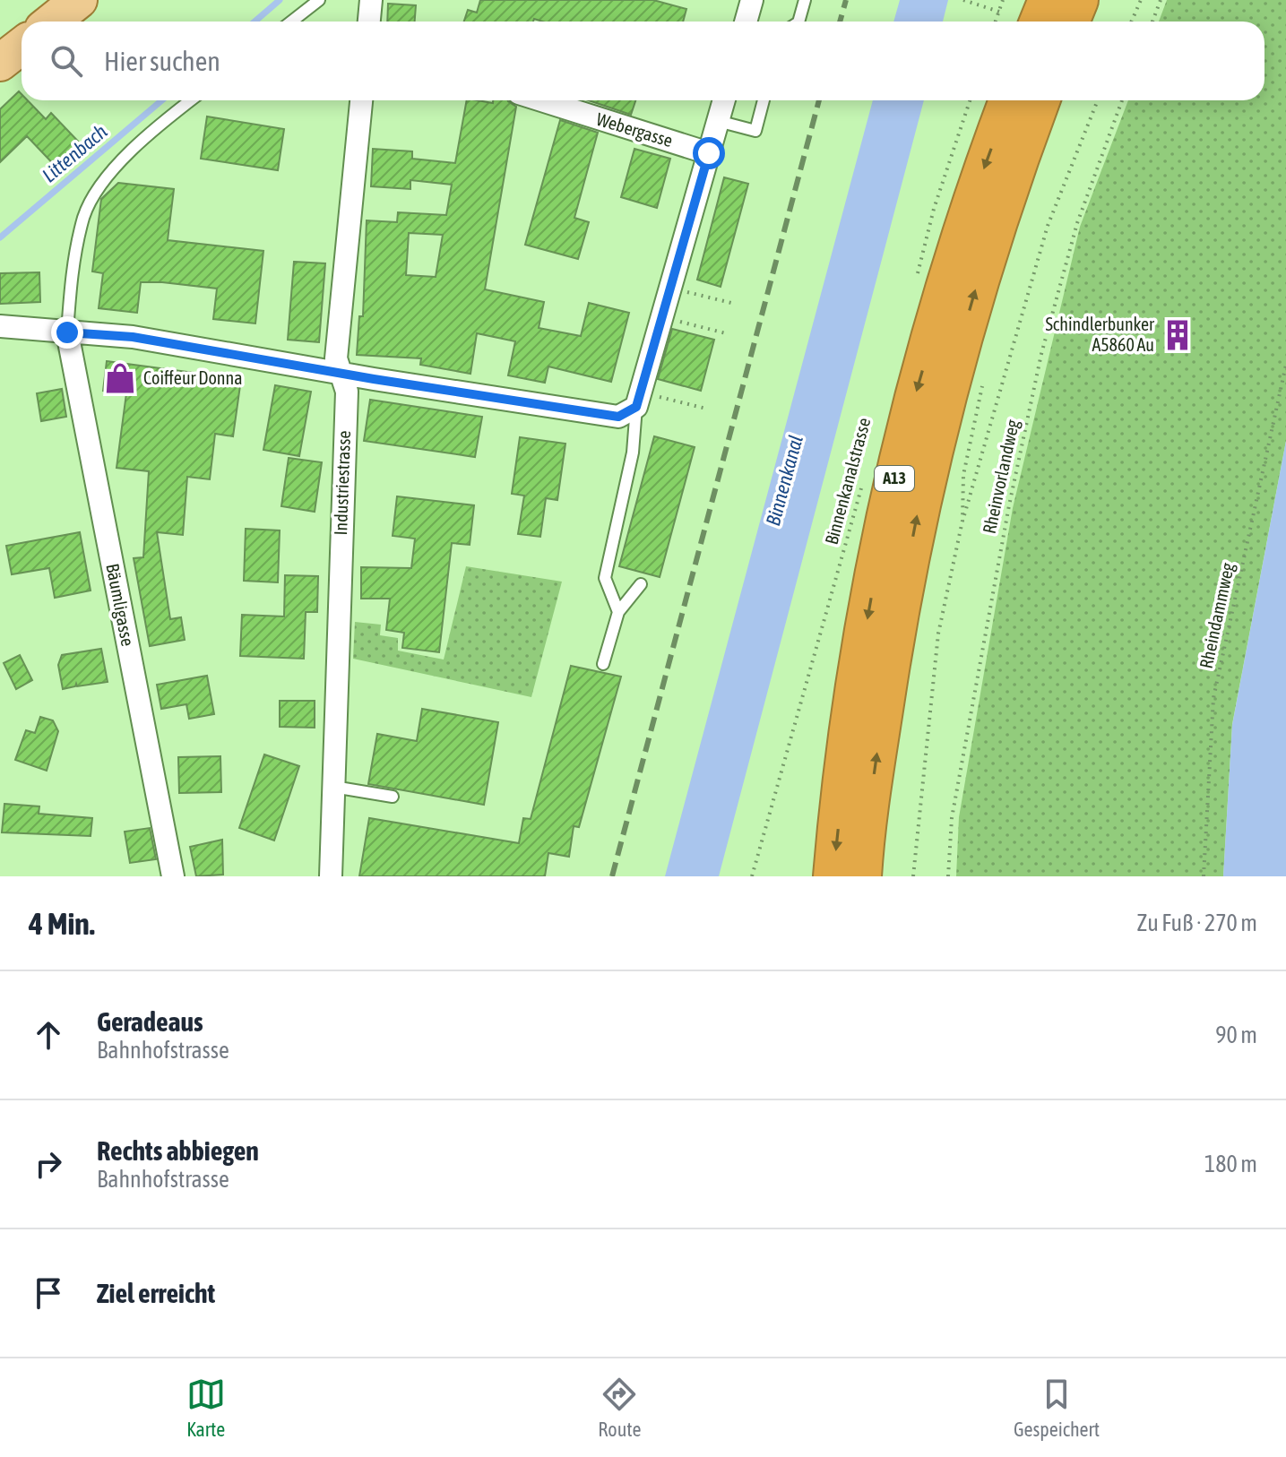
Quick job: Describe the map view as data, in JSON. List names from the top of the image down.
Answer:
{
  "streets": {
    "highway": ["A13"],
    "street": ["Webergasse", "Industriestrasse", "Bäumligasse"],
    "path": ["Rheinvorlandweg", "Binnenkanalstrasse", "Rheindammweg"]
  },
  "water": ["Littenbach", "Binnenkanal"],
  "places": {
    "building": ["Schindlerbunker A5860 Au"],
    "shop": ["Coiffeur Donna"]
  },
  "page": {
    "search": "Hier suchen",
    "heading": ["4 Min.", "Zu Fuß · 270 m"],
    "list": [
      ["Geradeaus", "Bahnhofstrasse", "90 m"],
      ["Rechts abbiegen", "Bahnhofstrasse", "180 m"],
      "Ziel erreicht"
    ],
    "nav": ["Karte", "Route", "Gespeichert"]
  }
}
